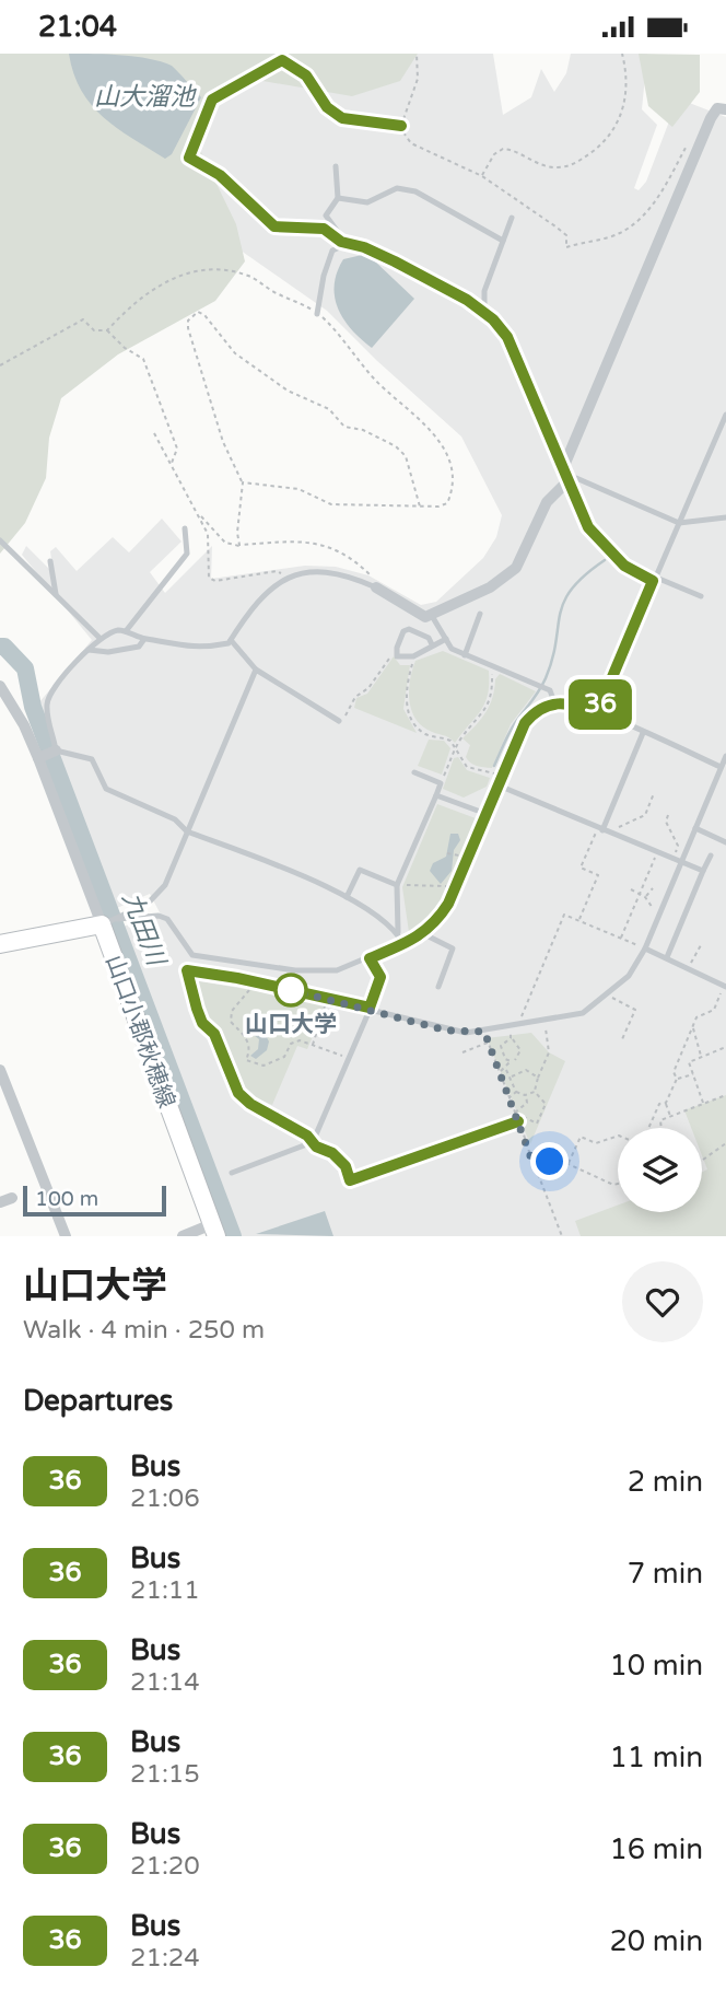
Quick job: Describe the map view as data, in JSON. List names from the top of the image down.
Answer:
{
  "streets": {
    "main road": ["山口小郡秋穂線"]
  },
  "water": ["山大溜池", "九田川"],
  "places": ["山口大学"],
  "lines": ["bus line 36"],
  "scale_bar": "100 m",
  "page": {
    "status": "21:04",
    "on_map": "36",
    "scale": "100 m",
    "heading": [
      ["山口大学", "Walk · 4 min · 250 m"],
      "Departures"
    ],
    "list": [
      {
        "mark": "36",
        "name": "Bus",
        "note": "21:06",
        "value": "2 min"
      },
      {
        "mark": "36",
        "name": "Bus",
        "note": "21:11",
        "value": "7 min"
      },
      {
        "mark": "36",
        "name": "Bus",
        "note": "21:14",
        "value": "10 min"
      },
      {
        "mark": "36",
        "name": "Bus",
        "note": "21:15",
        "value": "11 min"
      },
      {
        "mark": "36",
        "name": "Bus",
        "note": "21:20",
        "value": "16 min"
      },
      {
        "mark": "36",
        "name": "Bus",
        "note": "21:24",
        "value": "20 min"
      }
    ]
  }
}
